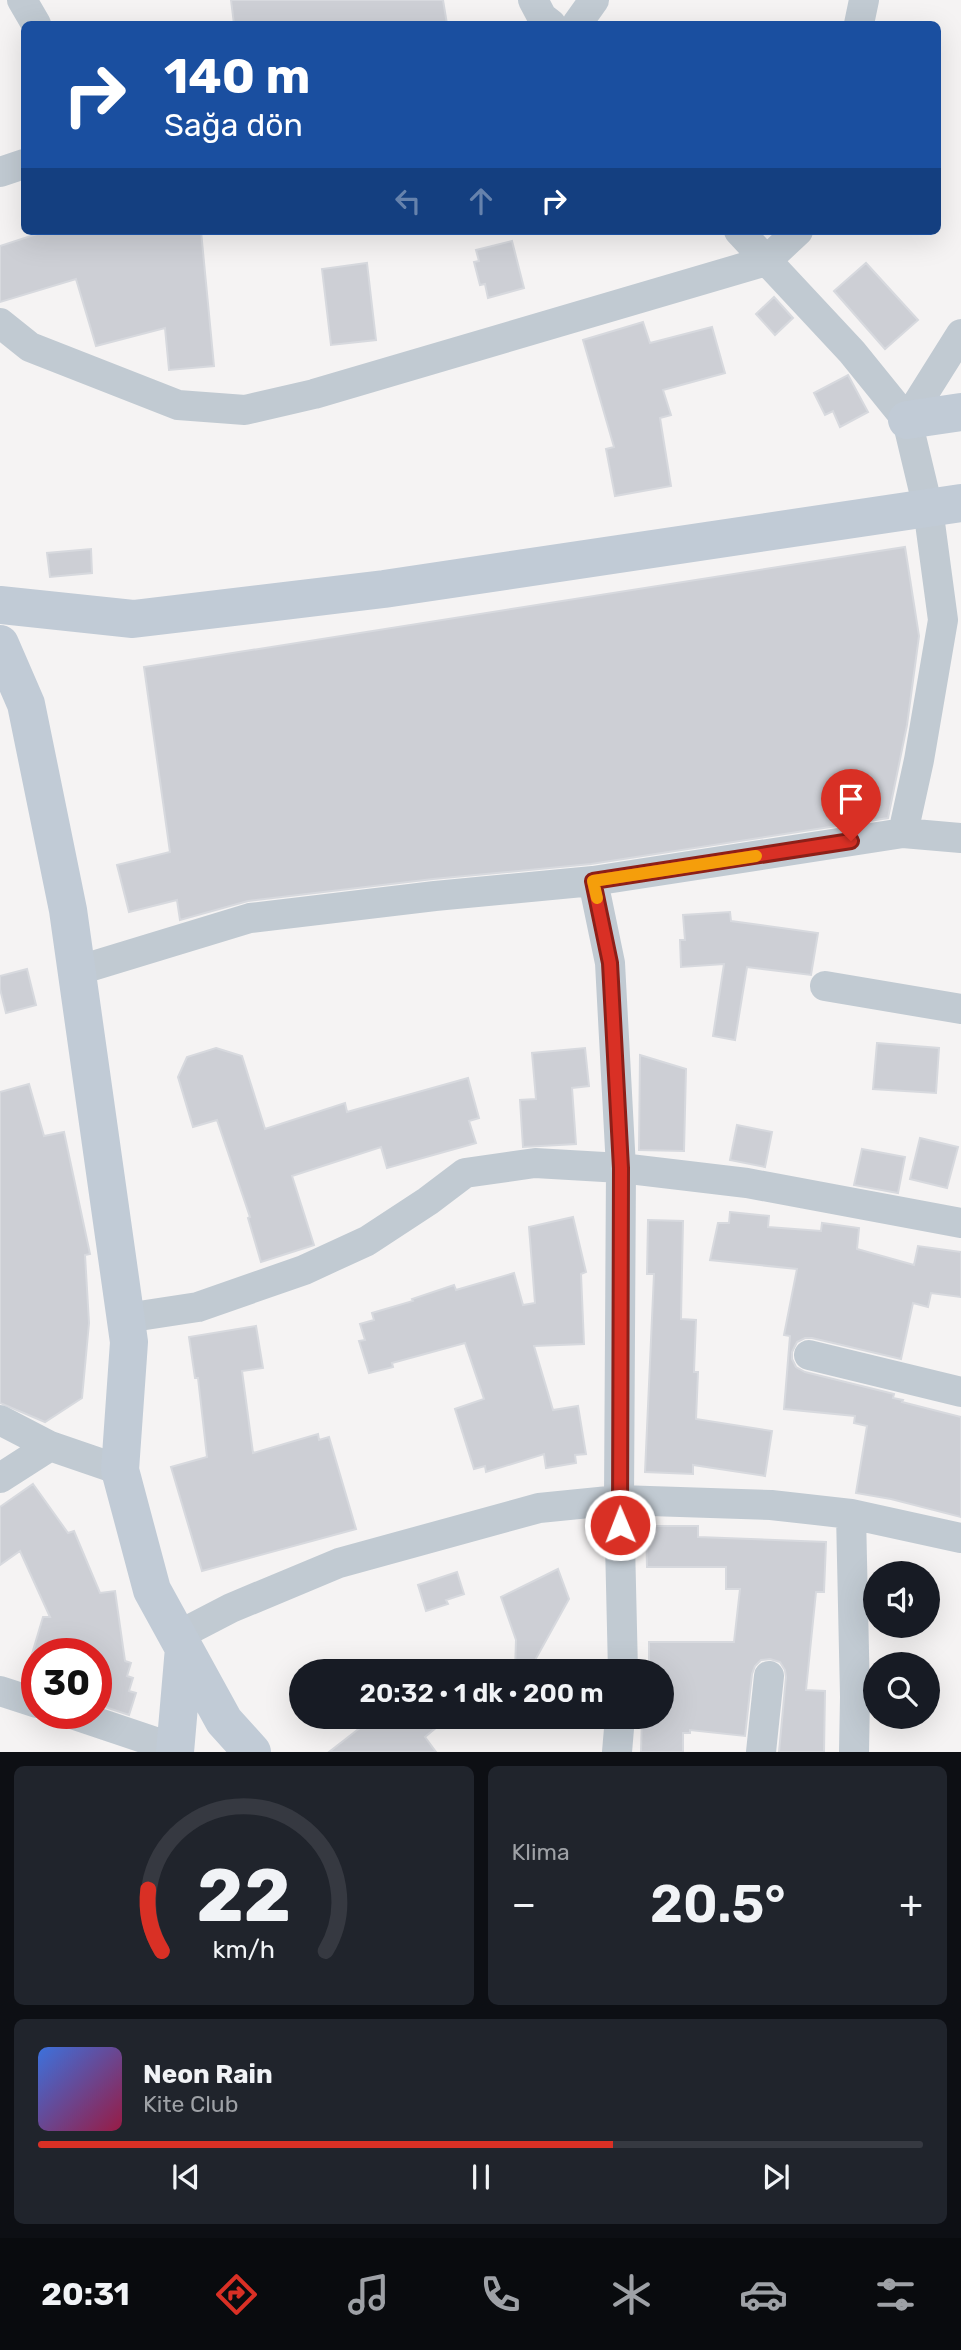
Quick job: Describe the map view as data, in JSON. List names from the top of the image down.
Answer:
{
  "page": {
    "turn": ["140 m", "Sağa dön"],
    "limit": "30",
    "trip": "20:32 · 1 dk · 200 m",
    "tile": "Klima",
    "heat": ["−", "20.5°", "+"],
    "song": ["Neon Rain", "Kite Club"],
    "tabs": "20:31",
    "gauge": ["22", "km/h"]
  }
}
